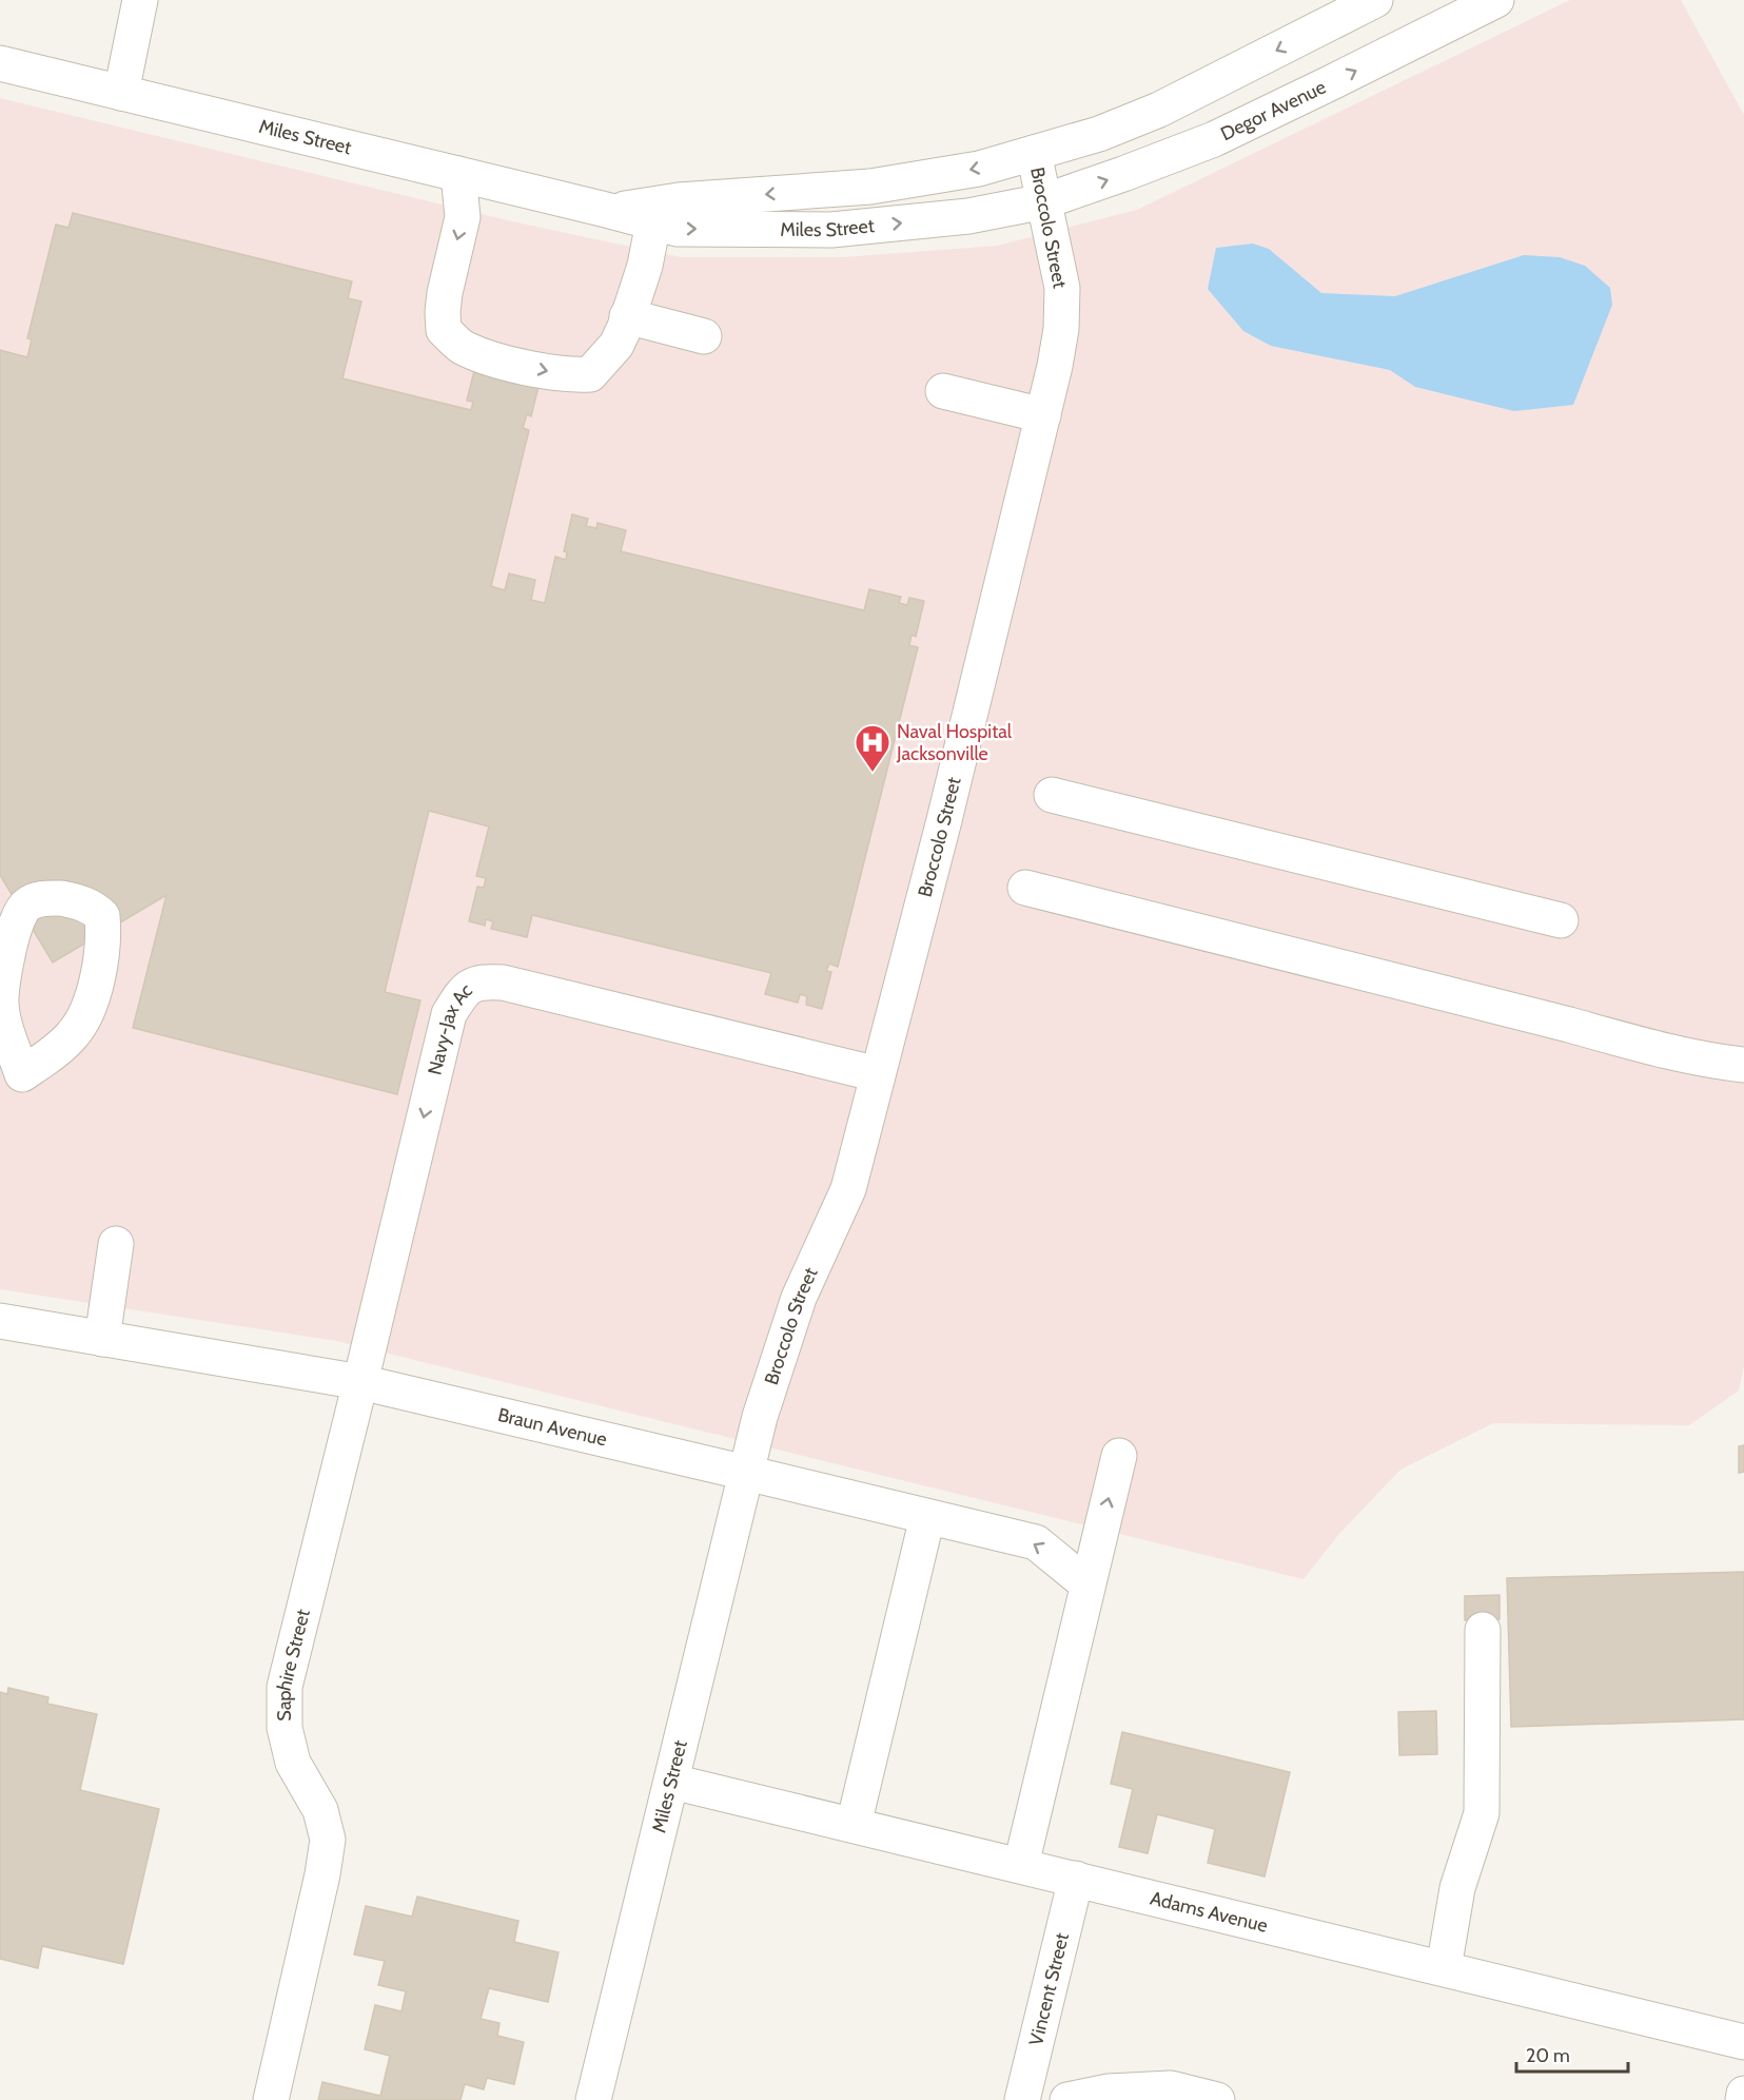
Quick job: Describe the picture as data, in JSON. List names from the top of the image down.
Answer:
{
  "streets": {
    "street": [
      "Degor Avenue",
      "Miles Street",
      "Broccolo Street",
      "Navy-Jax Ac",
      "Braun Avenue",
      "Saphire Street",
      "Adams Avenue",
      "Vincent Street"
    ]
  },
  "crossings": [
    ["Degor Avenue", "Miles Street"],
    ["Degor Avenue", "Broccolo Street"],
    ["Miles Street", "Broccolo Street"],
    ["Miles Street", "Braun Avenue"],
    ["Miles Street", "Adams Avenue"],
    ["Broccolo Street", "Navy-Jax Ac"],
    ["Broccolo Street", "Braun Avenue"],
    ["Navy-Jax Ac", "Braun Avenue"],
    ["Navy-Jax Ac", "Saphire Street"],
    ["Adams Avenue", "Vincent Street"]
  ],
  "places": {
    "hospital": ["Naval Hospital Jacksonville"]
  },
  "scale_bar": "20 m"
}
